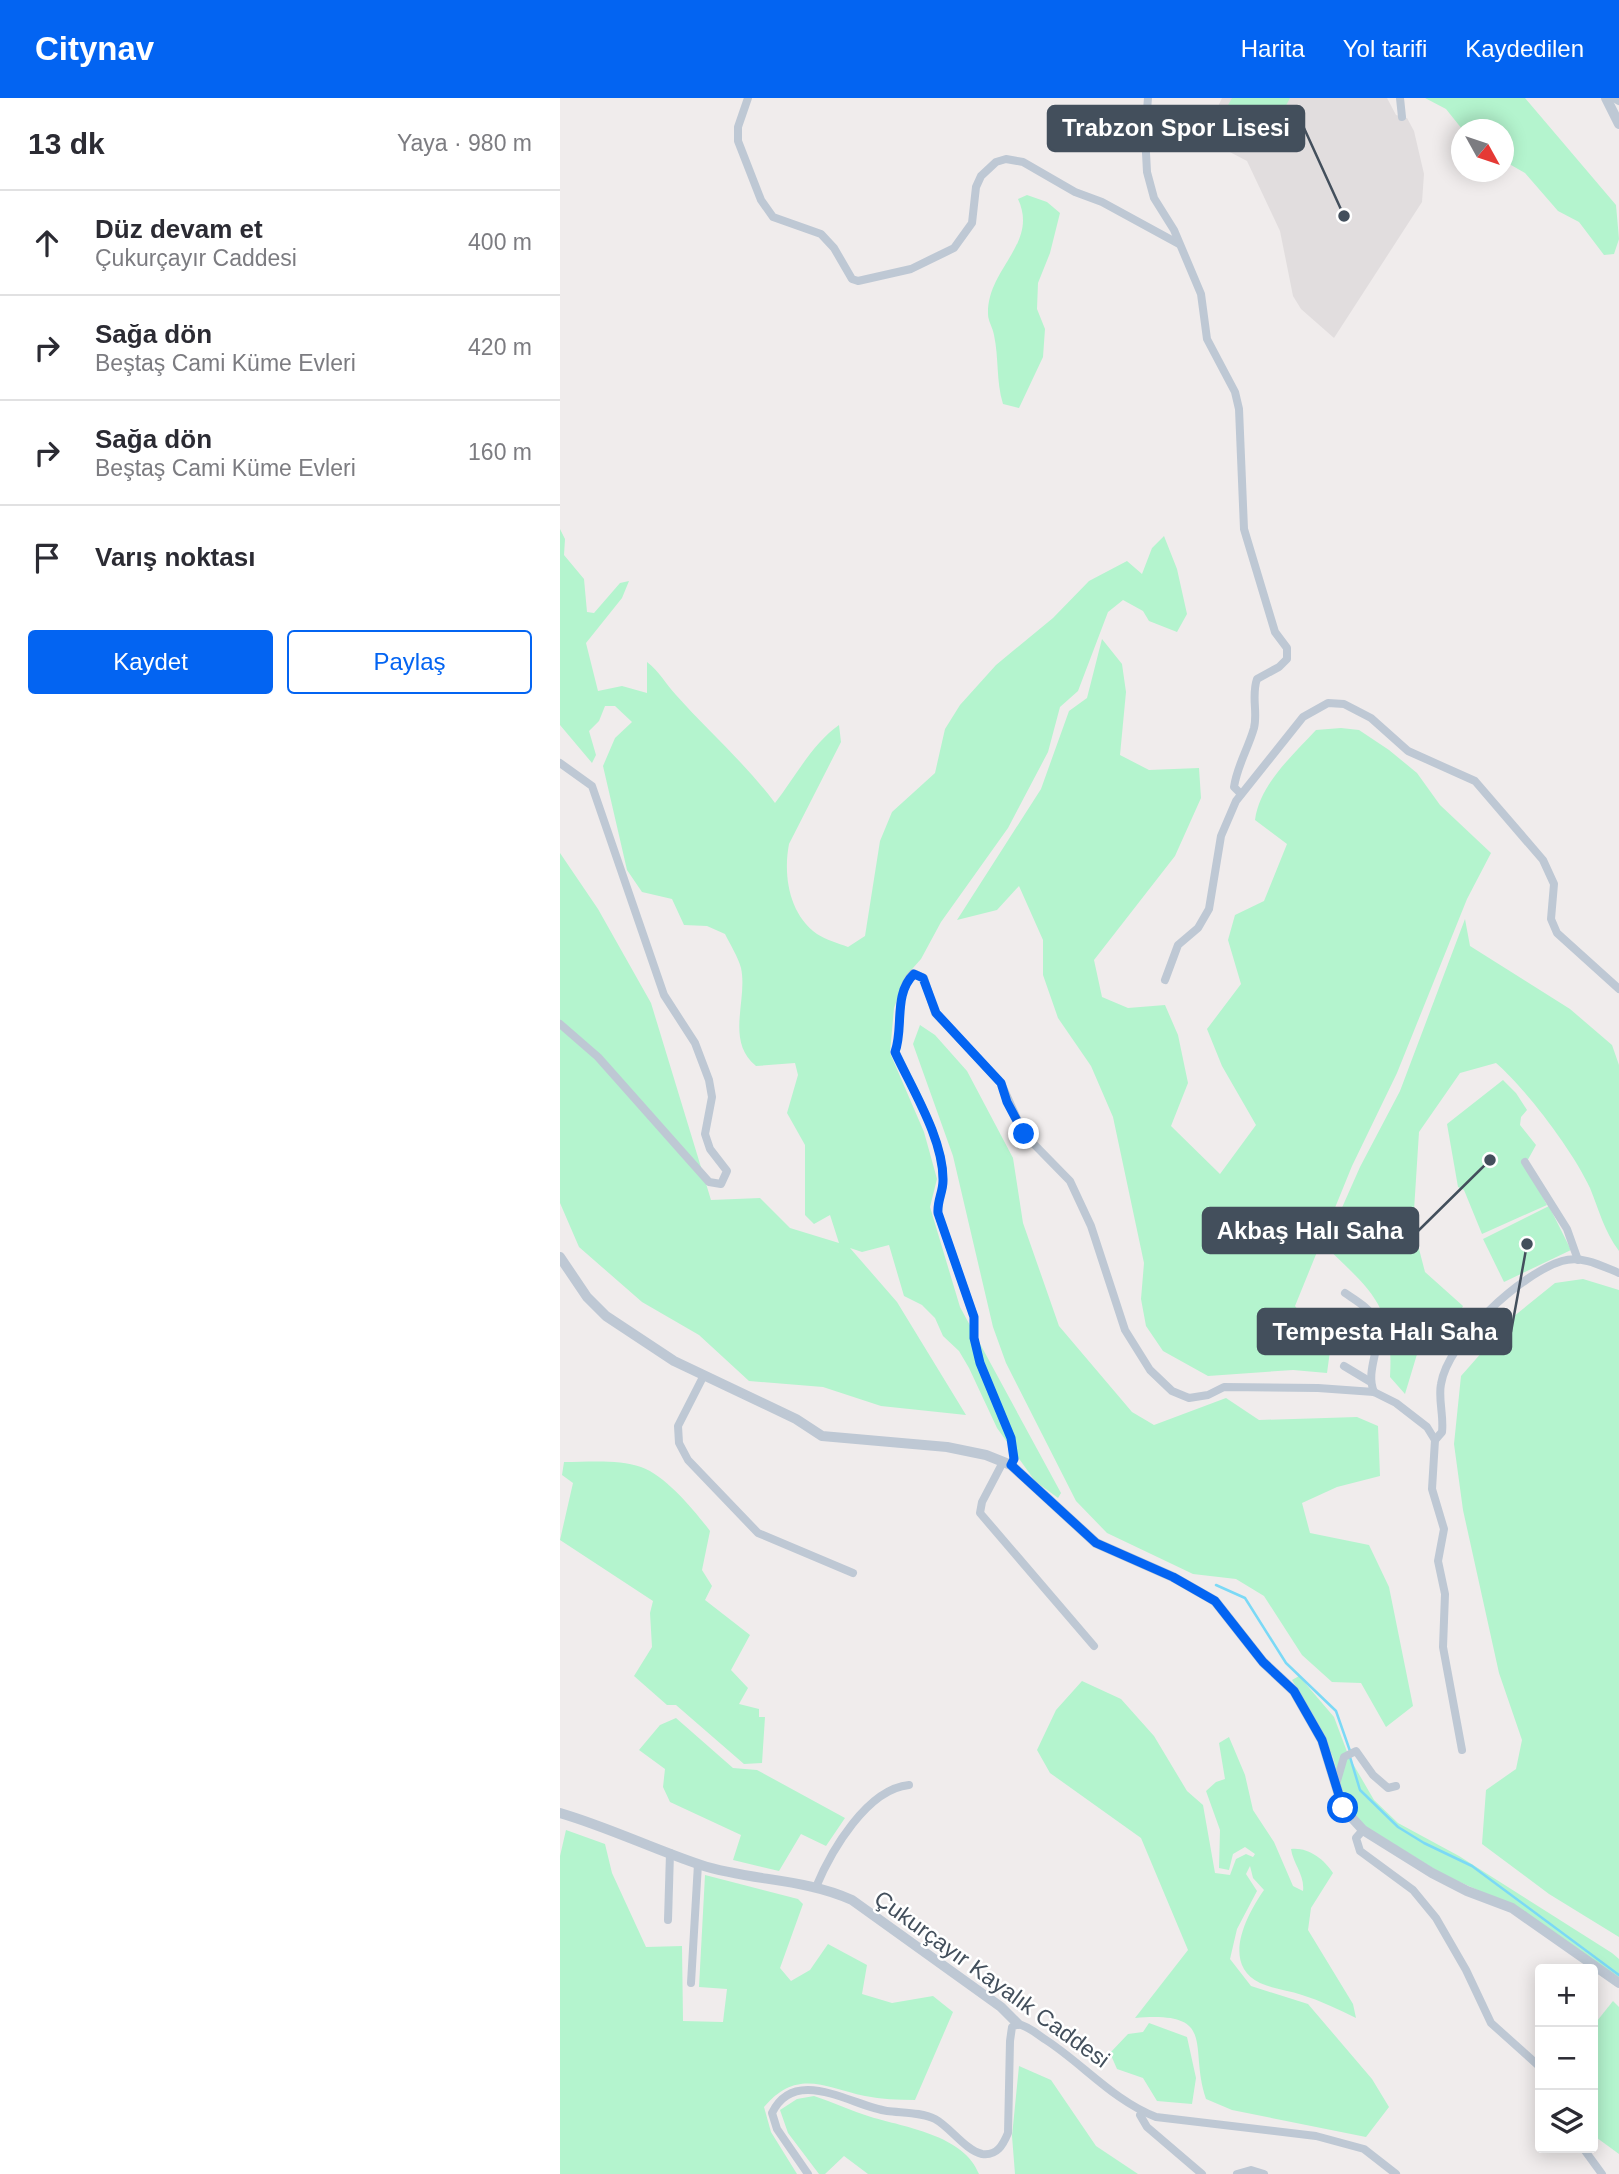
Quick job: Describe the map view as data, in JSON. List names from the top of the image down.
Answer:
{
  "streets": {
    "street": ["Çukurçayır Kayalık Caddesi"]
  },
  "places": ["Trabzon Spor Lisesi", "Akbaş Halı Saha", "Tempesta Halı Saha"],
  "north": "bottom right",
  "page": {
    "header": "Citynav",
    "nav": ["Harita", "Yol tarifi", "Kaydedilen"],
    "heading": ["13 dk", "Yaya · 980 m"],
    "list": [
      ["Düz devam et", "Çukurçayır Caddesi", "400 m"],
      ["Sağa dön", "Beştaş Cami Küme Evleri", "420 m"],
      ["Sağa dön", "Beştaş Cami Küme Evleri", "160 m"],
      "Varış noktası"
    ],
    "buttons": ["Kaydet", "Paylaş"],
    "map_buttons": ["+", "−"]
  }
}
